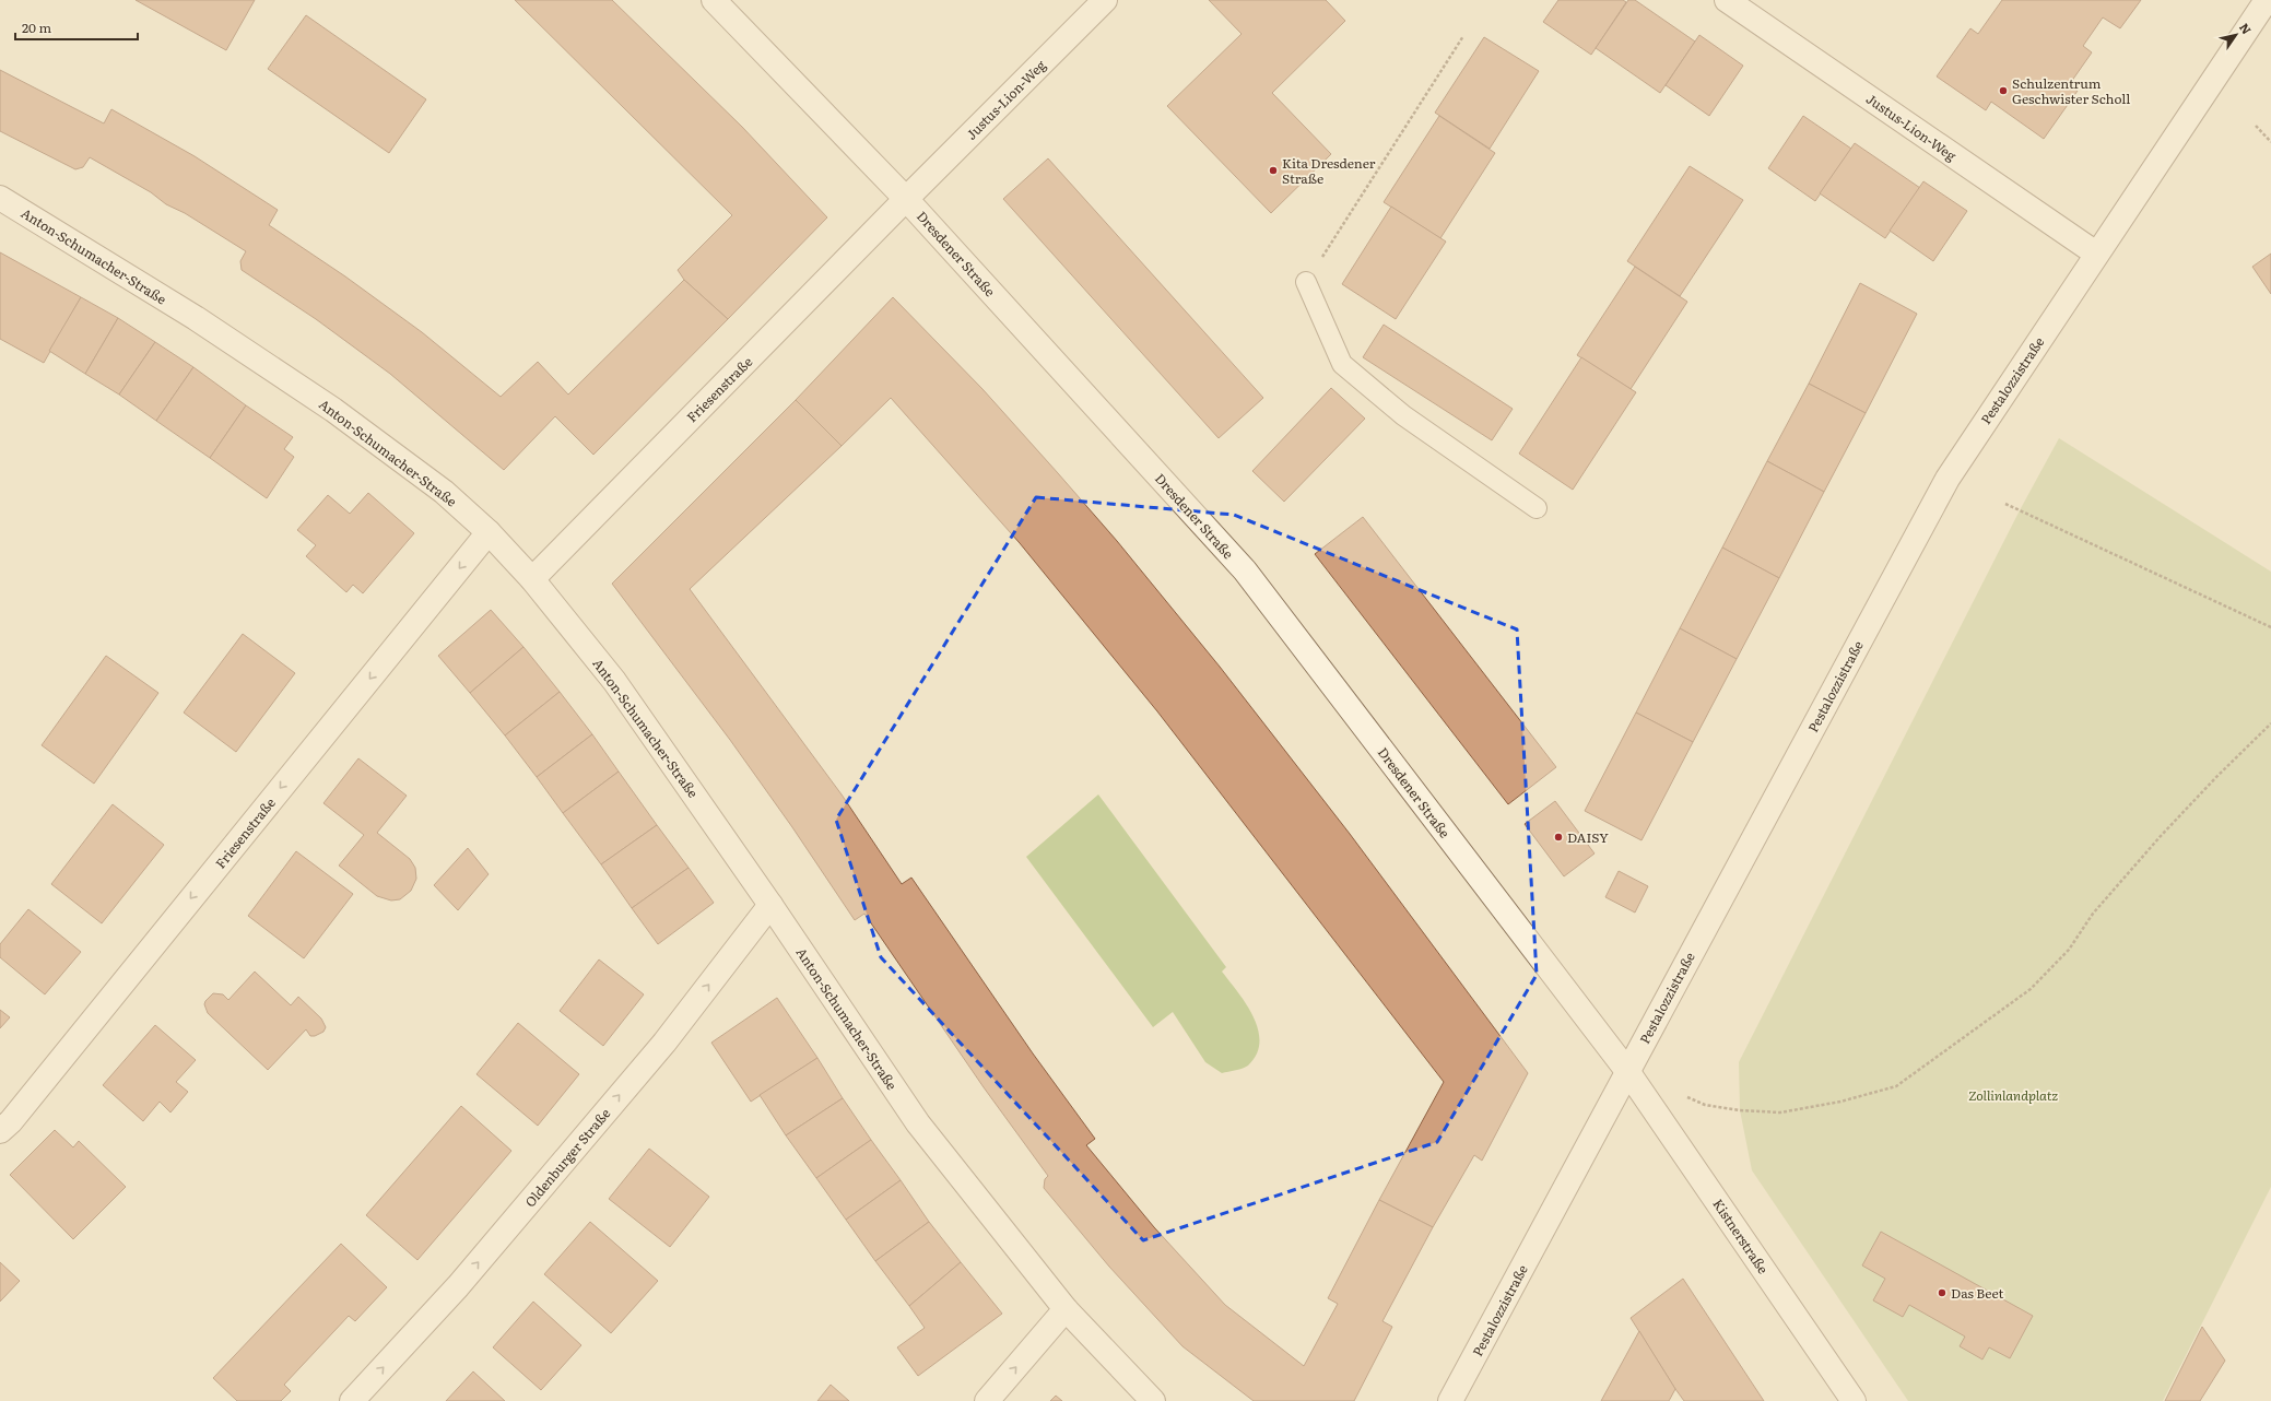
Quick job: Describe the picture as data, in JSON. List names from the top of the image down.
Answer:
{
  "streets": {
    "street": [
      "Justus-Lion-Weg",
      "Dresdener Straße",
      "Anton-Schumacher-Straße",
      "Pestalozzistraße",
      "Friesenstraße",
      "Oldenburger Straße",
      "Kistnerstraße"
    ]
  },
  "crossings": [
    ["Justus-Lion-Weg", "Dresdener Straße"],
    ["Justus-Lion-Weg", "Pestalozzistraße"],
    ["Justus-Lion-Weg", "Friesenstraße"],
    ["Dresdener Straße", "Pestalozzistraße"],
    ["Dresdener Straße", "Friesenstraße"],
    ["Dresdener Straße", "Kistnerstraße"],
    ["Anton-Schumacher-Straße", "Friesenstraße"],
    ["Anton-Schumacher-Straße", "Oldenburger Straße"],
    ["Pestalozzistraße", "Kistnerstraße"]
  ],
  "one_way": ["Friesenstraße", "Oldenburger Straße"],
  "parks": ["Zollinlandplatz"],
  "places": [
    "Schulzentrum Geschwister Scholl",
    "Kita Dresdener Straße",
    "DAISY",
    "Das Beet"
  ],
  "scale_bar": "20 m",
  "north": "top right"
}
